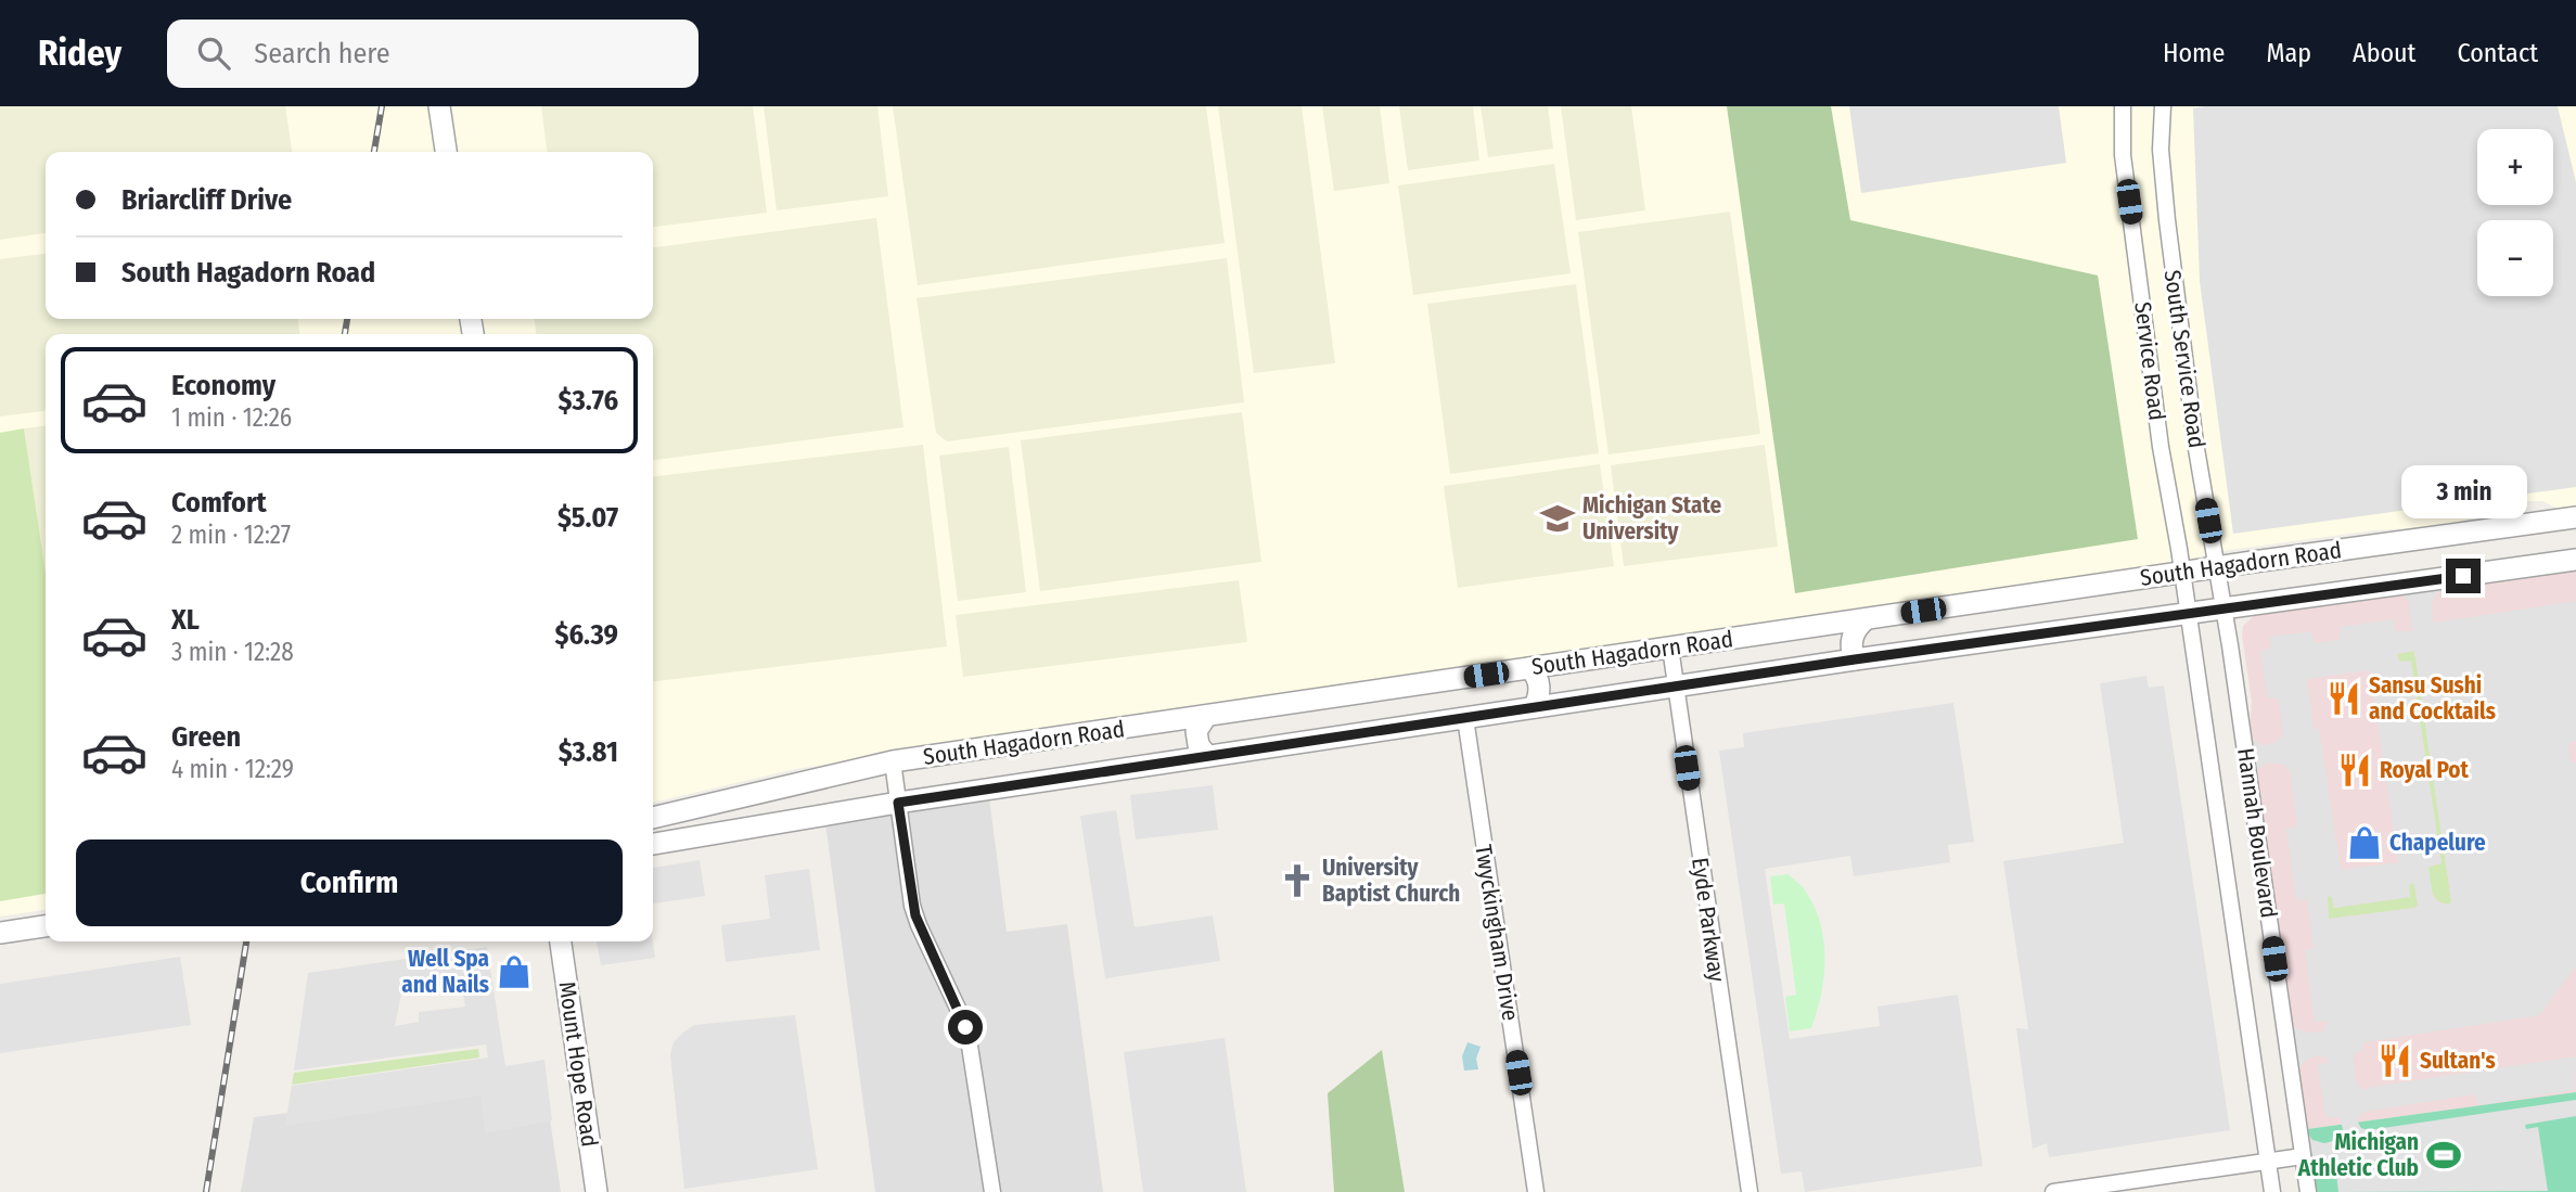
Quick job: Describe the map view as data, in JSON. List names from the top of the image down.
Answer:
{
  "streets": {
    "street": [
      "South Service Road",
      "Service Road",
      "South Hagadorn Road",
      "Hannah Boulevard",
      "Eyde Parkway",
      "Twyckingham Drive",
      "Mount Hope Road"
    ]
  },
  "crossings": [
    ["South Service Road", "South Hagadorn Road"],
    ["South Service Road", "Hannah Boulevard"],
    ["Service Road", "South Hagadorn Road"],
    ["Service Road", "Hannah Boulevard"],
    ["South Hagadorn Road", "Hannah Boulevard"],
    ["South Hagadorn Road", "Eyde Parkway"],
    ["South Hagadorn Road", "Twyckingham Drive"]
  ],
  "places": {
    "school or university": ["Michigan State University"],
    "restaurant": ["Sansu Sushi and Cocktails", "Royal Pot", "Sultan's"],
    "shop": ["Chapelure", "Well Spa and Nails"],
    "church": ["University Baptist Church"],
    "sports": ["Michigan Athletic Club"]
  },
  "page": {
    "header": "Ridey",
    "search": "Search here",
    "nav": [
      "Home",
      "Map",
      "About",
      "Contact"
    ],
    "map_buttons": ["+", "−"],
    "banner": ["Briarcliff Drive", "South Hagadorn Road"],
    "list": [
      {
        "name": "Economy",
        "note": "1 min · 12:26",
        "value": "$3.76"
      },
      {
        "name": "Comfort",
        "note": "2 min · 12:27",
        "value": "$5.07"
      },
      {
        "name": "XL",
        "note": "3 min · 12:28",
        "value": "$6.39"
      },
      {
        "name": "Green",
        "note": "4 min · 12:29",
        "value": "$3.81"
      }
    ],
    "bubble": "3 min",
    "buttons": "Confirm"
  }
}
